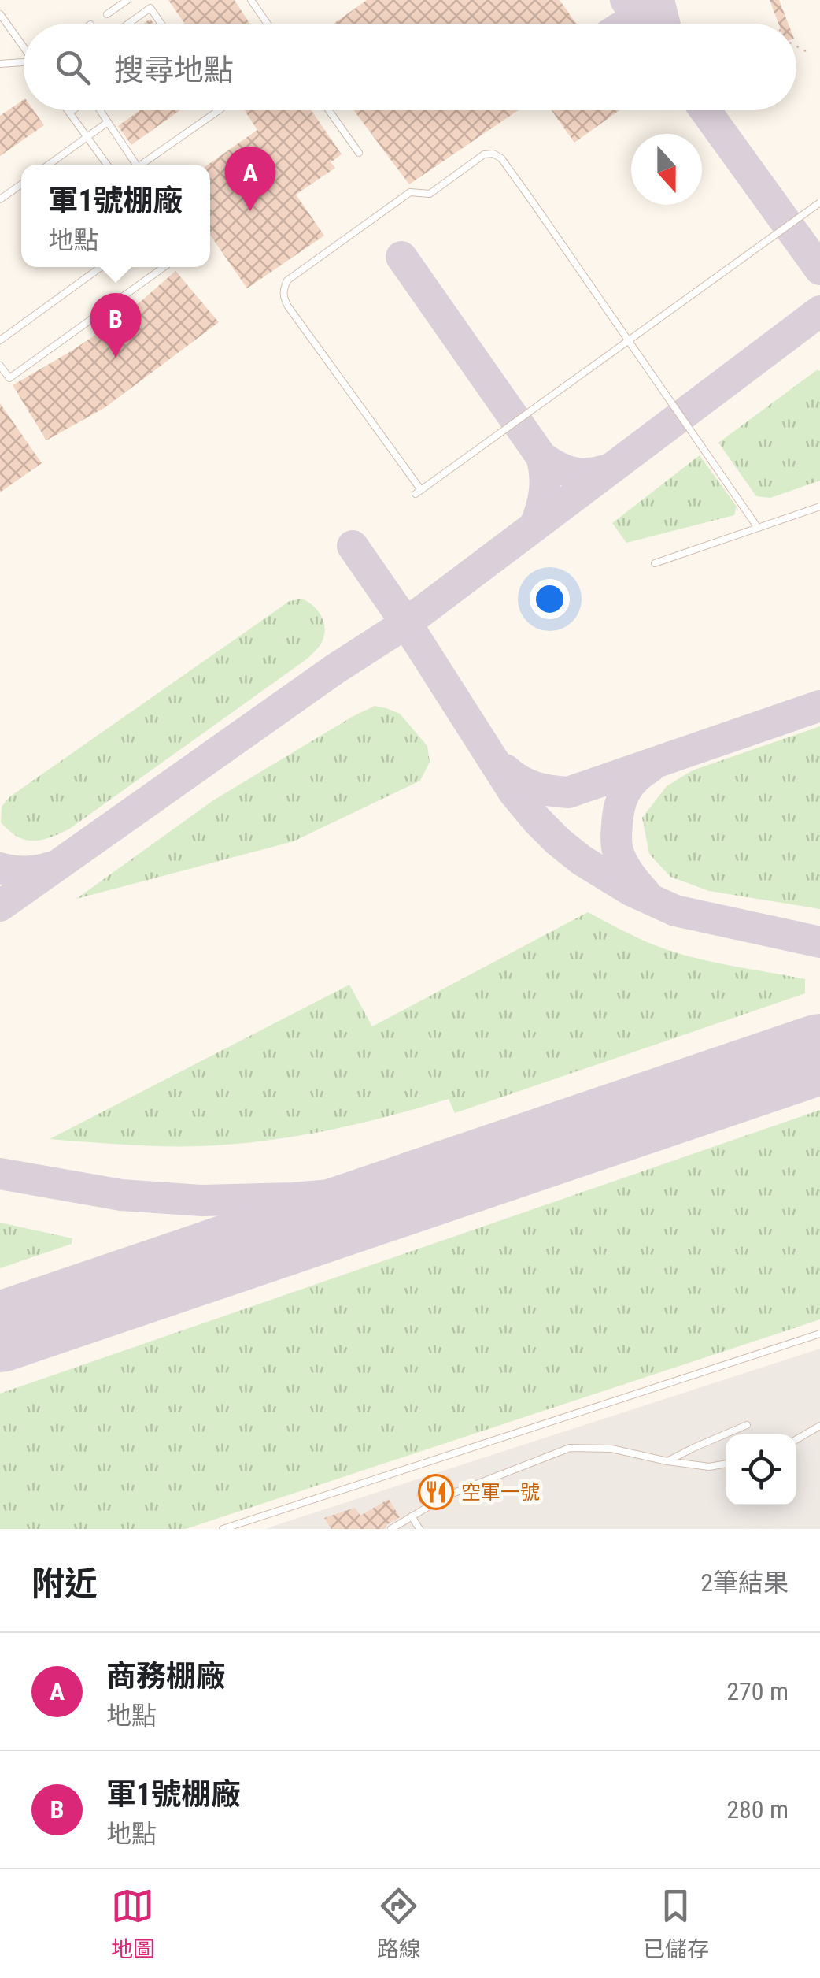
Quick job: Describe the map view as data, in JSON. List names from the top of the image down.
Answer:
{
  "places": {
    "restaurant": ["空軍一號"]
  },
  "north": "bottom",
  "page": {
    "search": "搜尋地點",
    "pins": ["A", "B"],
    "popup": ["軍1號棚廠", "地點"],
    "heading": ["附近", "2筆結果"],
    "list": [
      {
        "mark": "A",
        "name": "商務棚廠",
        "note": "地點",
        "value": "270 m"
      },
      {
        "mark": "B",
        "name": "軍1號棚廠",
        "note": "地點",
        "value": "280 m"
      }
    ],
    "nav": ["地圖", "路線", "已儲存"]
  }
}
